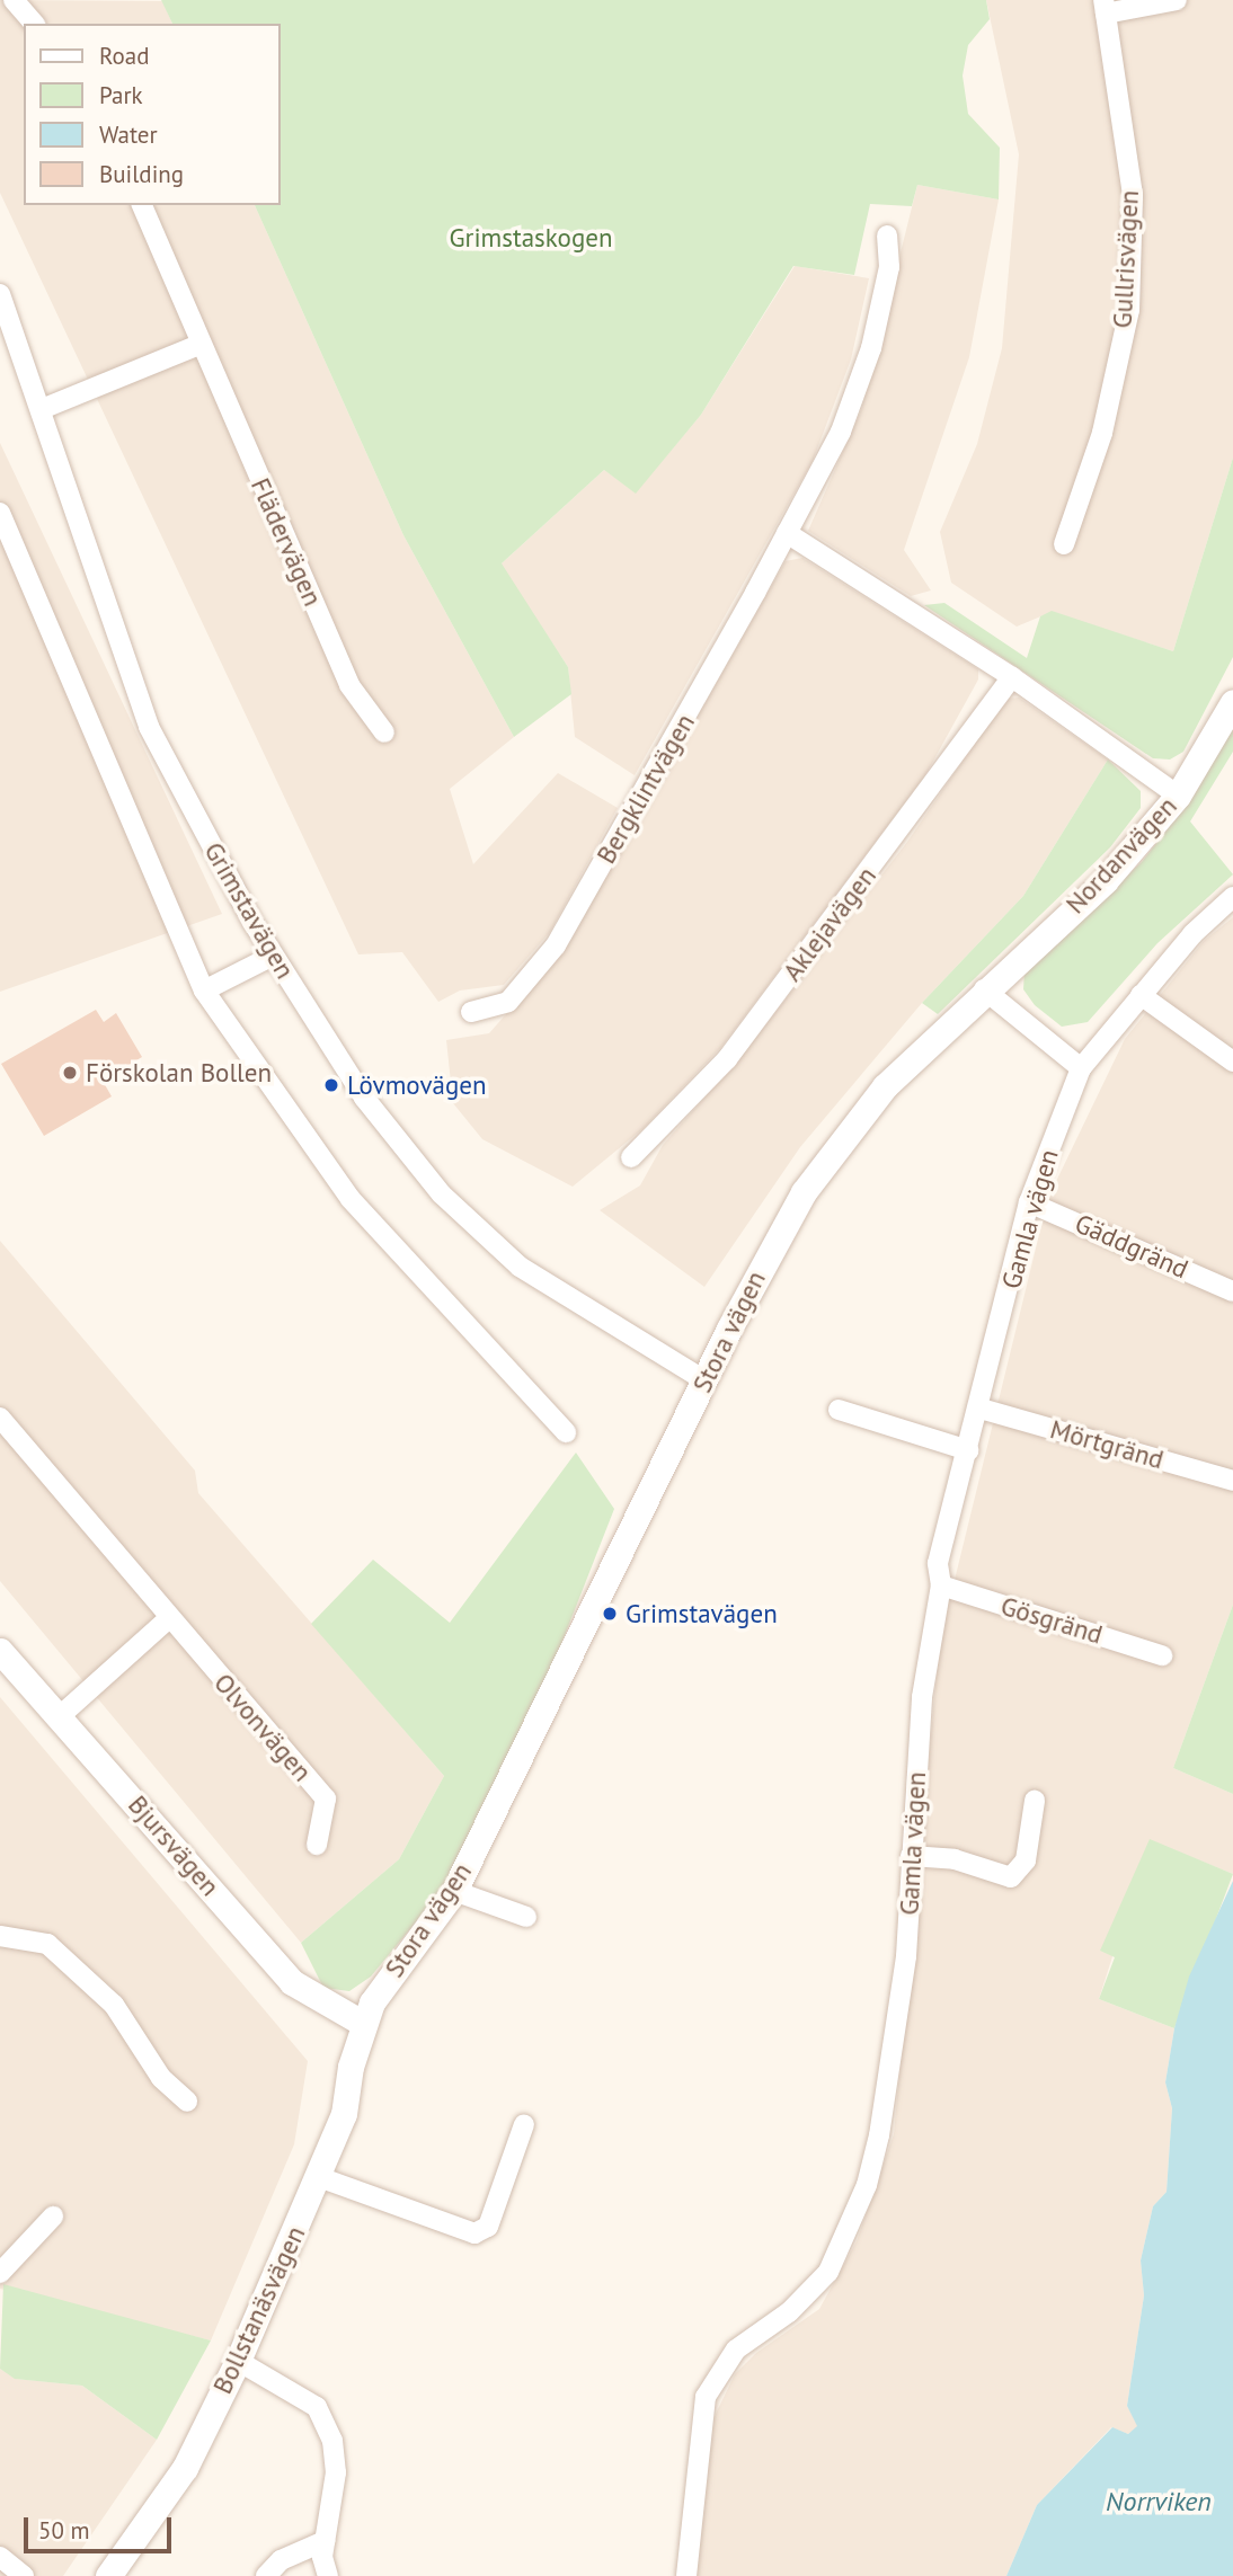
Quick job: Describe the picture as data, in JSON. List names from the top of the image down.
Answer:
{
  "streets": {
    "street": [
      "Gullrisvägen",
      "Flädervägen",
      "Bergklintvägen",
      "Nordanvägen",
      "Grimstavägen",
      "Aklejavägen",
      "Gamla vägen",
      "Gäddgränd",
      "Stora vägen",
      "Mörtgränd",
      "Gösgränd",
      "Olvonvägen",
      "Bjursvägen",
      "Bollstanäsvägen"
    ]
  },
  "crossings": [
    ["Nordanvägen", "Stora vägen"],
    ["Grimstavägen", "Stora vägen"],
    ["Gamla vägen", "Gäddgränd"],
    ["Gamla vägen", "Mörtgränd"],
    ["Gamla vägen", "Gösgränd"],
    ["Stora vägen", "Bjursvägen"],
    ["Stora vägen", "Bollstanäsvägen"],
    ["Bjursvägen", "Bollstanäsvägen"]
  ],
  "water": ["Norrviken"],
  "parks": ["Grimstaskogen"],
  "places": ["Förskolan Bollen", "Lövmovägen", "Grimstavägen"],
  "legend": [
    "Road",
    "Park",
    "Water",
    "Building"
  ],
  "scale_bar": "50 m"
}
